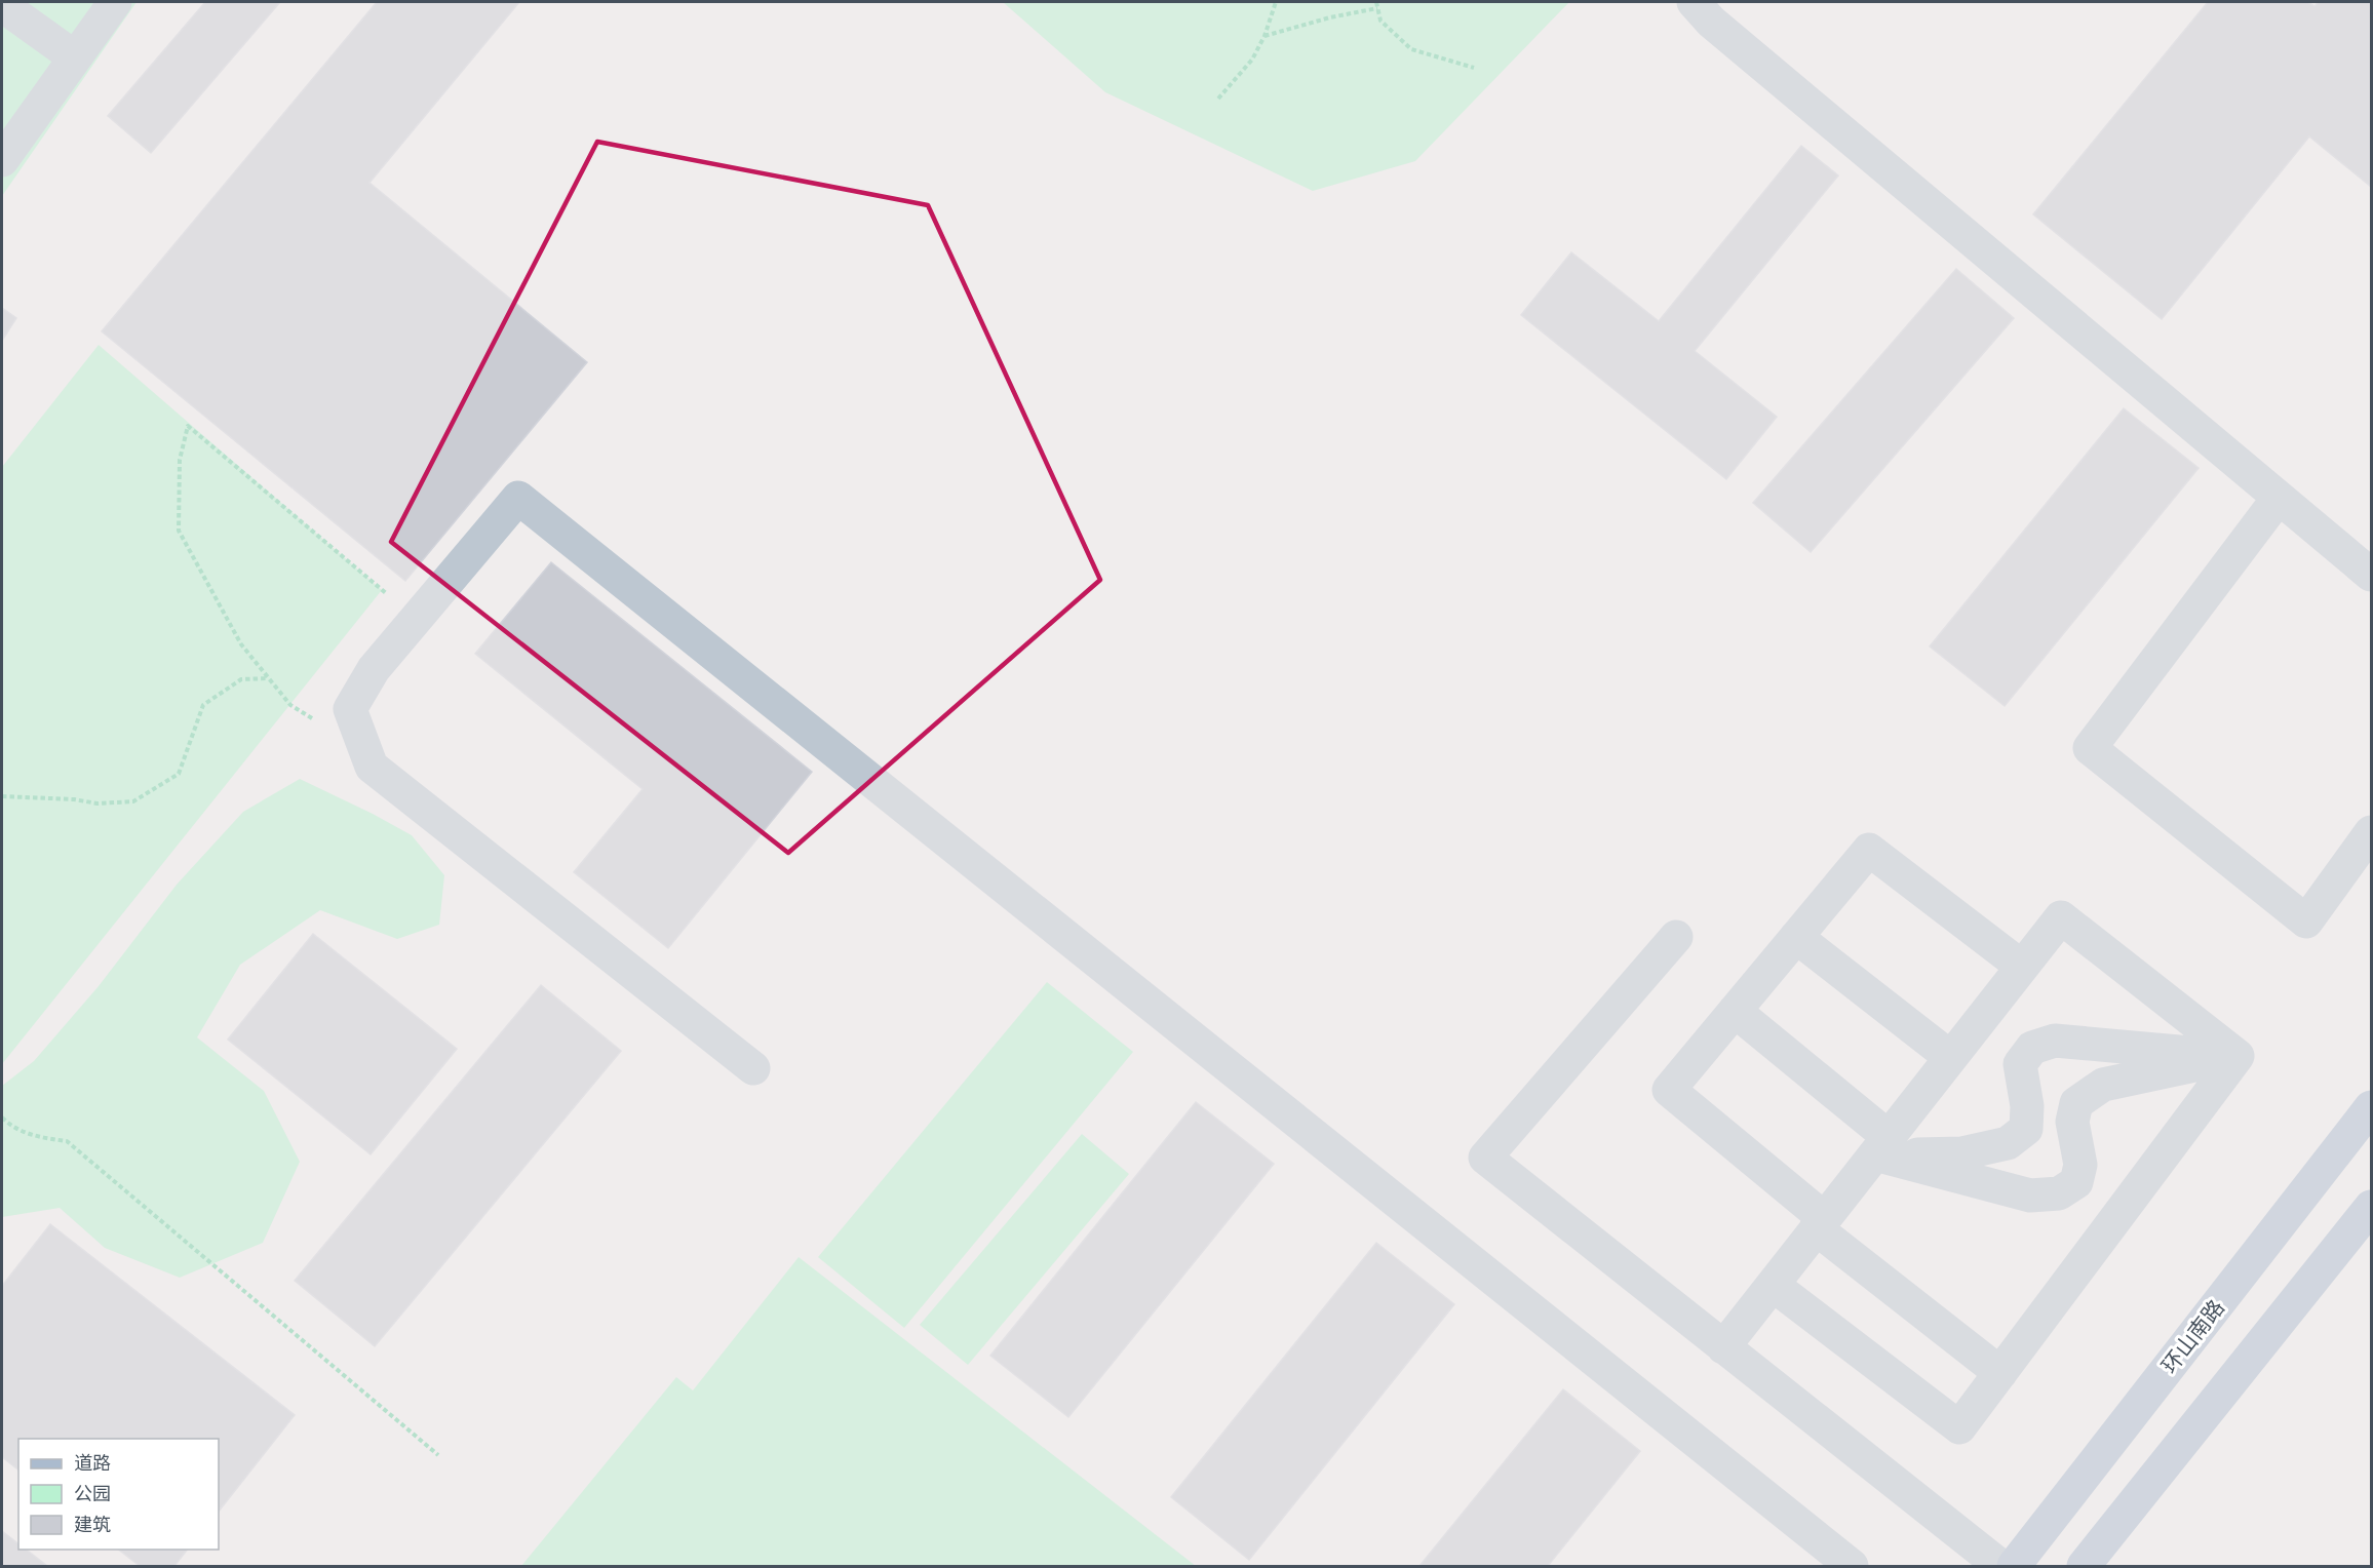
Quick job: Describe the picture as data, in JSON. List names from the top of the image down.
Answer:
{
  "streets": {
    "main road": ["环山南路"]
  },
  "legend": ["道路", "公园", "建筑"]
}
